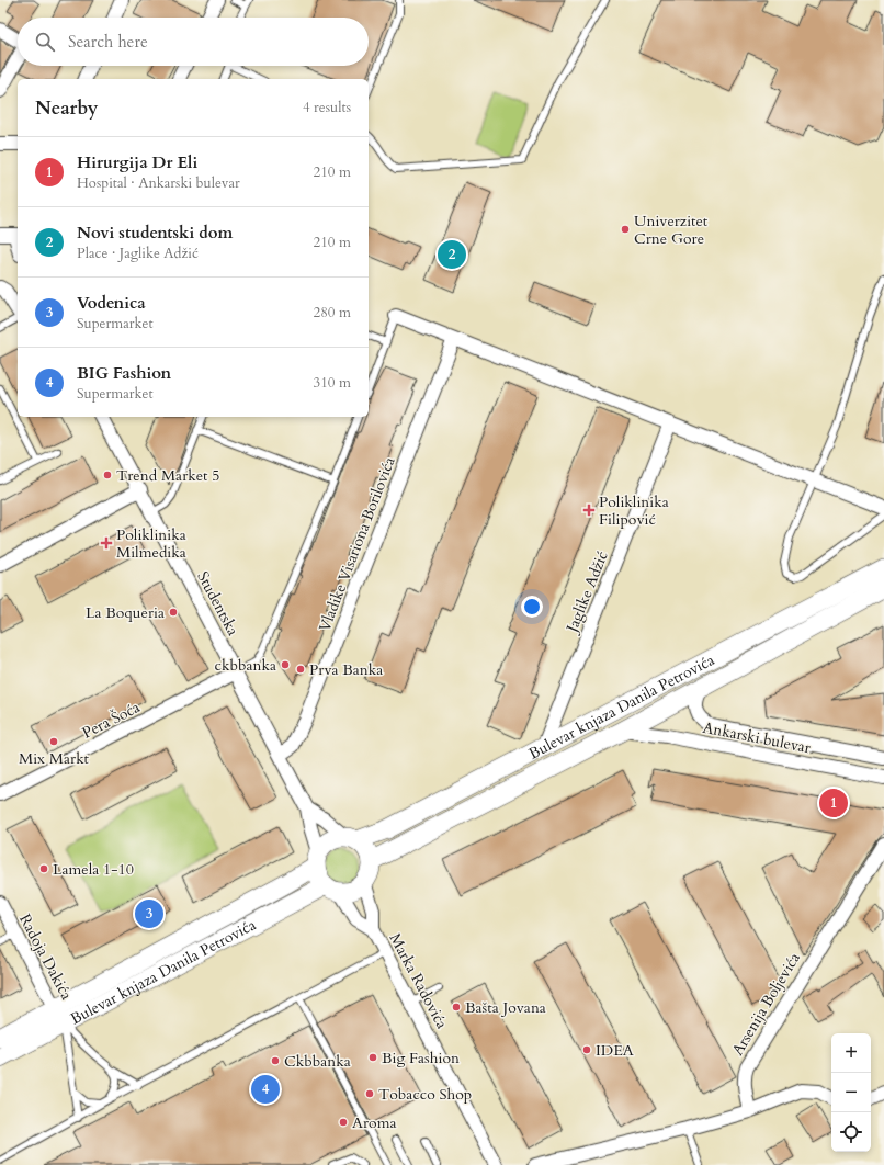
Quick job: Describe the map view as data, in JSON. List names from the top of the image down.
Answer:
{
  "streets": {
    "main road": ["Bulevar knjaza Danila Petrovića"],
    "street": [
      "Vladike Visariona Borilovića",
      "Jaglike Adžić",
      "Studentska",
      "Pera Šoća",
      "Ankarski bulevar",
      "Radoja Dakića",
      "Marka Radovića",
      "Arsenija Boljevića"
    ]
  },
  "crossings": [
    ["Vladike Visariona Borilovića", "Studentska"],
    ["Jaglike Adžić", "Bulevar knjaza Danila Petrovića"],
    ["Studentska", "Bulevar knjaza Danila Petrovića"],
    ["Studentska", "Pera Šoća"],
    ["Studentska", "Marka Radovića"],
    ["Bulevar knjaza Danila Petrovića", "Ankarski bulevar"],
    ["Bulevar knjaza Danila Petrovića", "Radoja Dakića"],
    ["Bulevar knjaza Danila Petrovića", "Marka Radovića"]
  ],
  "places": {
    "other": [
      "Univerzitet Crne Gore",
      "Trend Market 5",
      "La Boqueria",
      "ckbbanka",
      "Prva Banka",
      "Mix Markt",
      "Lamela 1-10",
      "Bašta Jovana",
      "IDEA",
      "Big Fashion",
      "Ckbbanka",
      "Tobacco Shop",
      "Aroma"
    ],
    "health": ["Poliklinika Filipović", "Poliklinika Milmedika"]
  },
  "page": {
    "search": "Search here",
    "heading": ["Nearby", "4 results"],
    "list": [
      {
        "mark": "1",
        "name": "Hirurgija Dr Eli",
        "note": "Hospital · Ankarski bulevar",
        "value": "210 m"
      },
      {
        "mark": "2",
        "name": "Novi studentski dom",
        "note": "Place · Jaglike Adžić",
        "value": "210 m"
      },
      {
        "mark": "3",
        "name": "Vodenica",
        "note": "Supermarket",
        "value": "280 m"
      },
      {
        "mark": "4",
        "name": "BIG Fashion",
        "note": "Supermarket",
        "value": "310 m"
      }
    ],
    "pins": [
      "2",
      "1",
      "3",
      "4"
    ],
    "map_buttons": ["+", "−"]
  }
}
